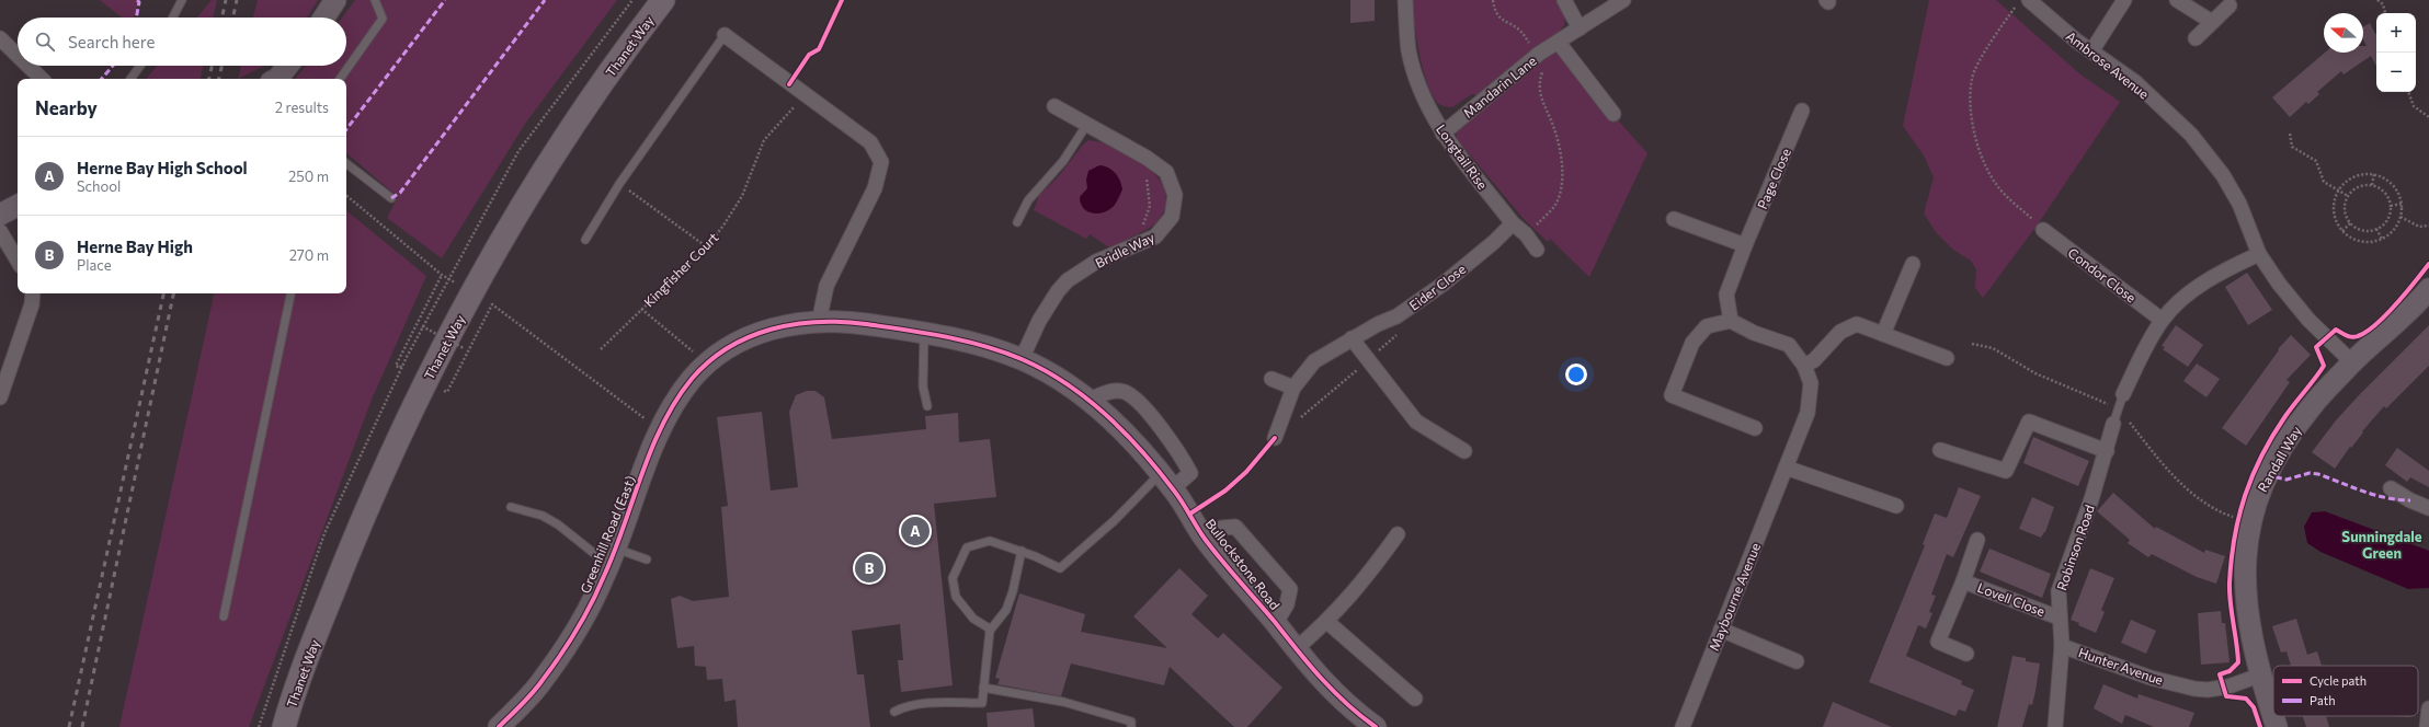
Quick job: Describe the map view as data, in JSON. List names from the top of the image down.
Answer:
{
  "streets": {
    "main road": ["Thanet Way"],
    "street": [
      "Ambrose Avenue",
      "Mandarin Lane",
      "Longtail Rise",
      "Page Close",
      "Bridle Way",
      "Condor Close",
      "Eider Close",
      "Randall Way",
      "Greenhill Road (East)",
      "Robinson Road",
      "Bullockstone Road",
      "Maybourne Avenue",
      "Lovell Close",
      "Hunter Avenue"
    ],
    "path": ["Kingfisher Court"]
  },
  "crossings": [
    ["Ambrose Avenue", "Randall Way"],
    ["Mandarin Lane", "Longtail Rise"],
    ["Longtail Rise", "Eider Close"],
    ["Bridle Way", "Bullockstone Road"],
    ["Randall Way", "Hunter Avenue"],
    ["Greenhill Road (East)", "Bullockstone Road"],
    ["Robinson Road", "Lovell Close"],
    ["Robinson Road", "Hunter Avenue"]
  ],
  "districts": ["Sunningdale Green"],
  "legend": ["Cycle path", "Path"],
  "north": "left",
  "page": {
    "map_buttons": ["+", "−"],
    "search": "Search here",
    "heading": ["Nearby", "2 results"],
    "list": [
      {
        "mark": "A",
        "name": "Herne Bay High School",
        "note": "School",
        "value": "250 m"
      },
      {
        "mark": "B",
        "name": "Herne Bay High",
        "note": "Place",
        "value": "270 m"
      }
    ],
    "pins": ["A", "B"]
  }
}
